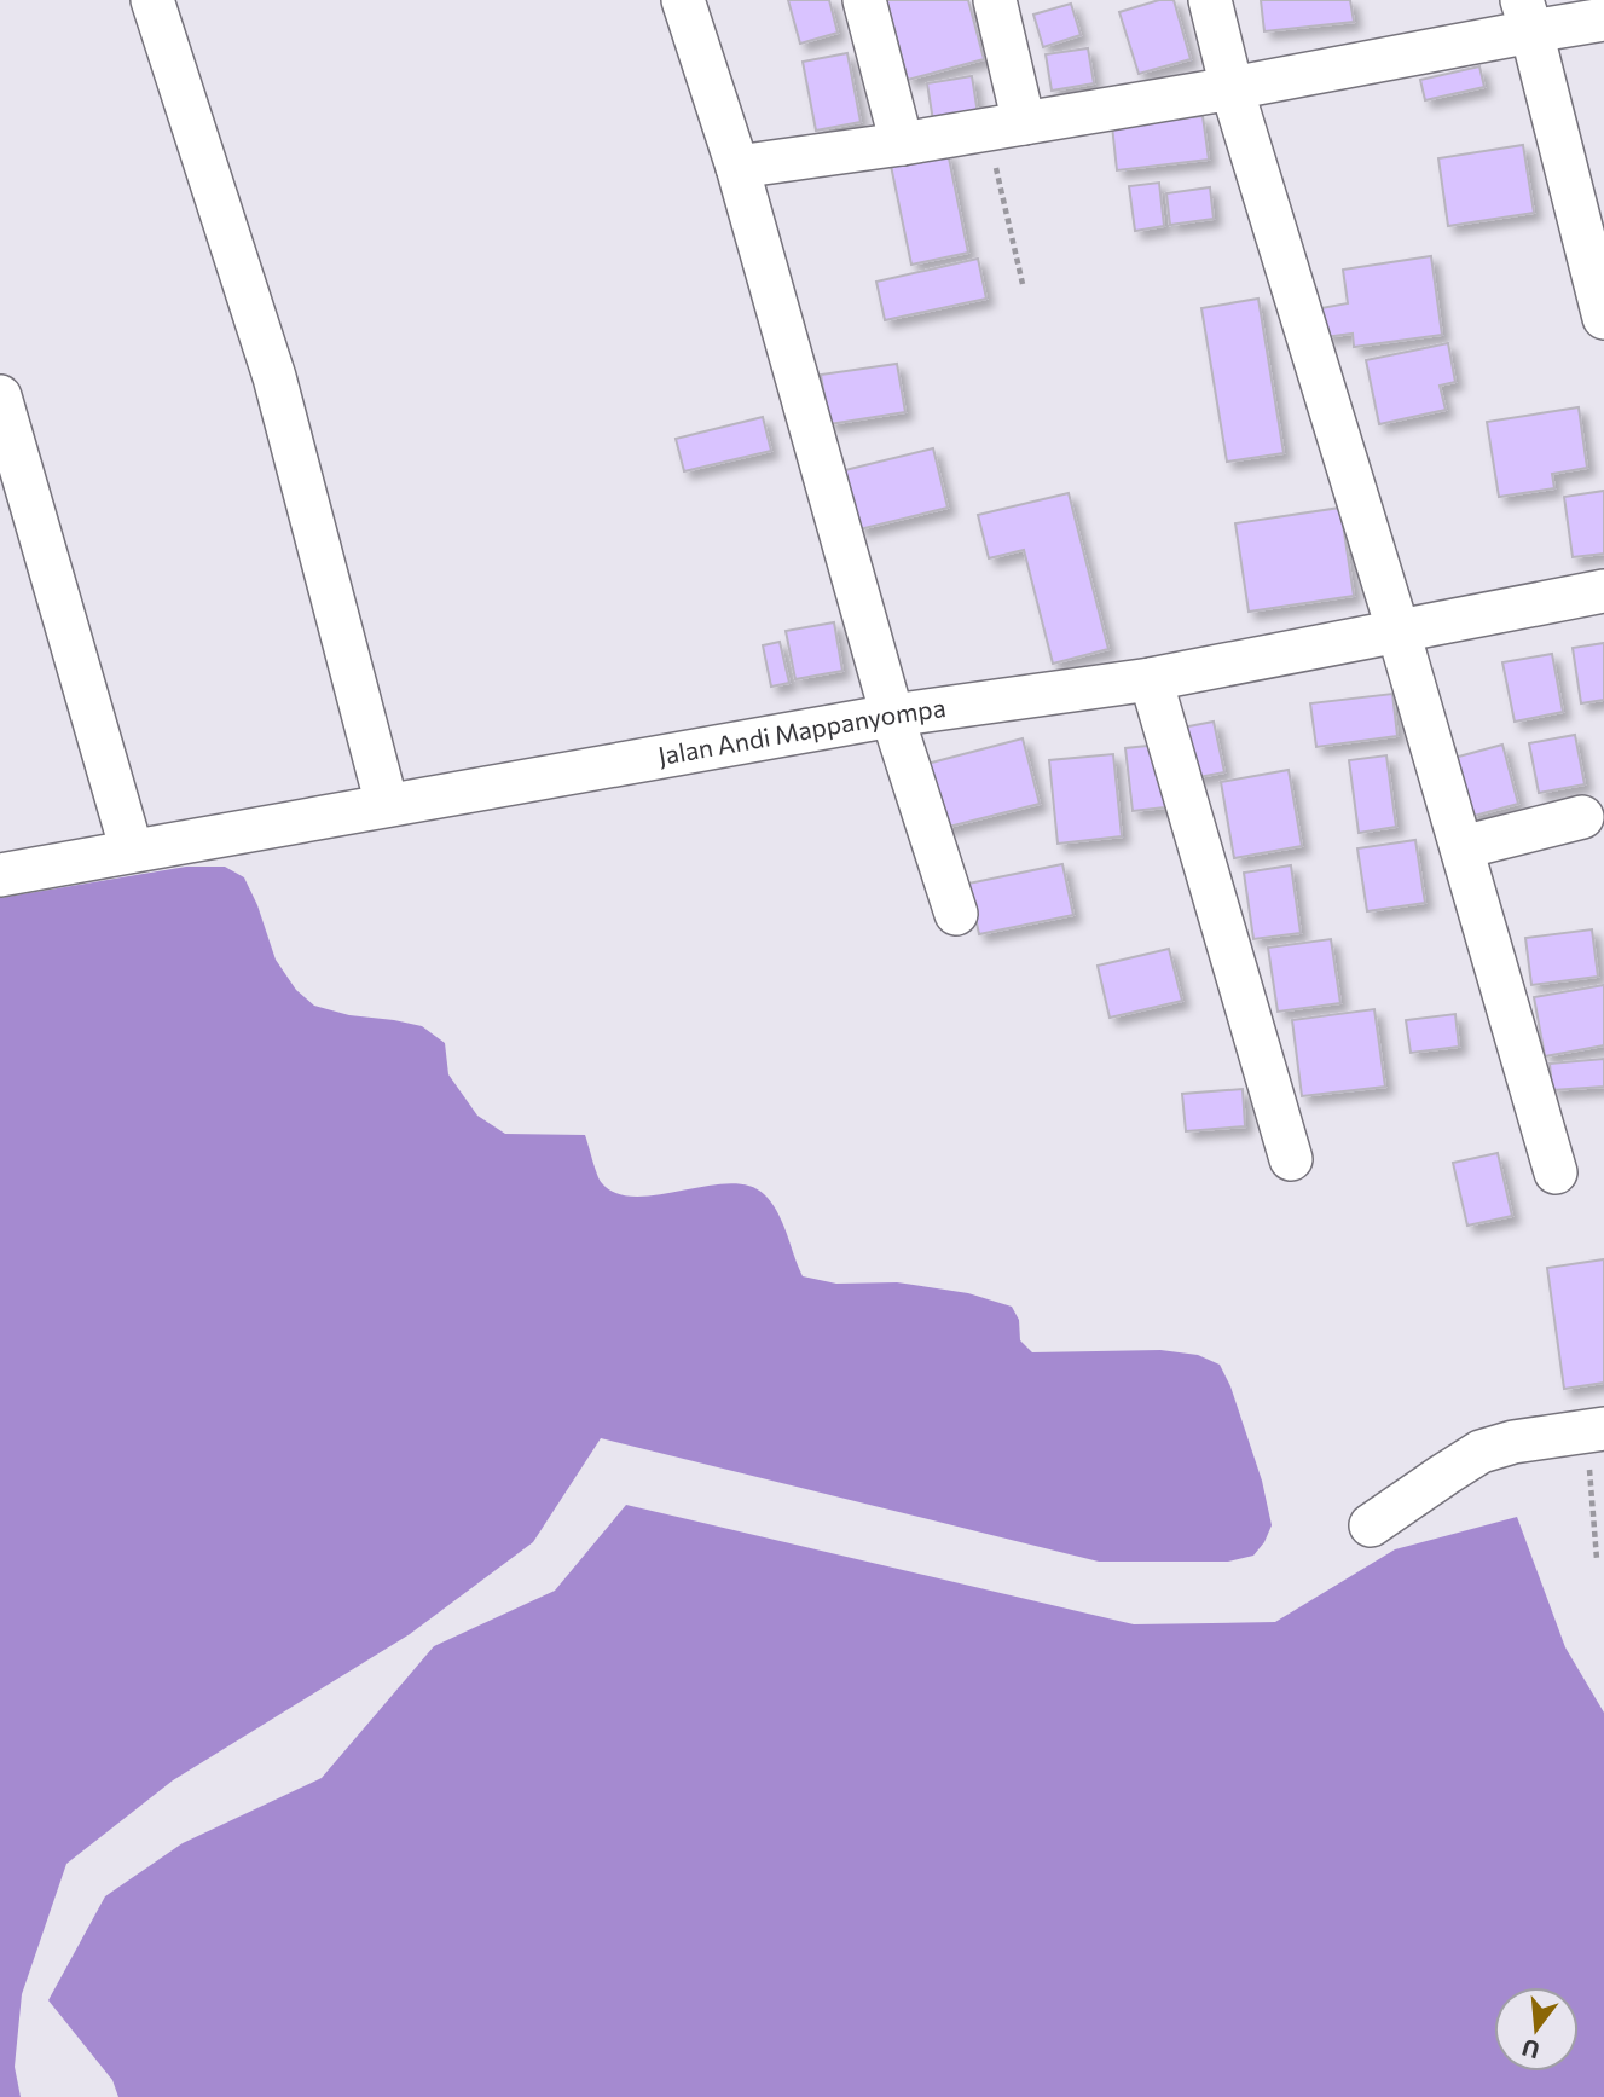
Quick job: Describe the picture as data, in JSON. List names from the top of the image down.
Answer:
{
  "streets": {
    "street": ["Jalan Andi Mappanyompa"]
  },
  "north": "bottom"
}
